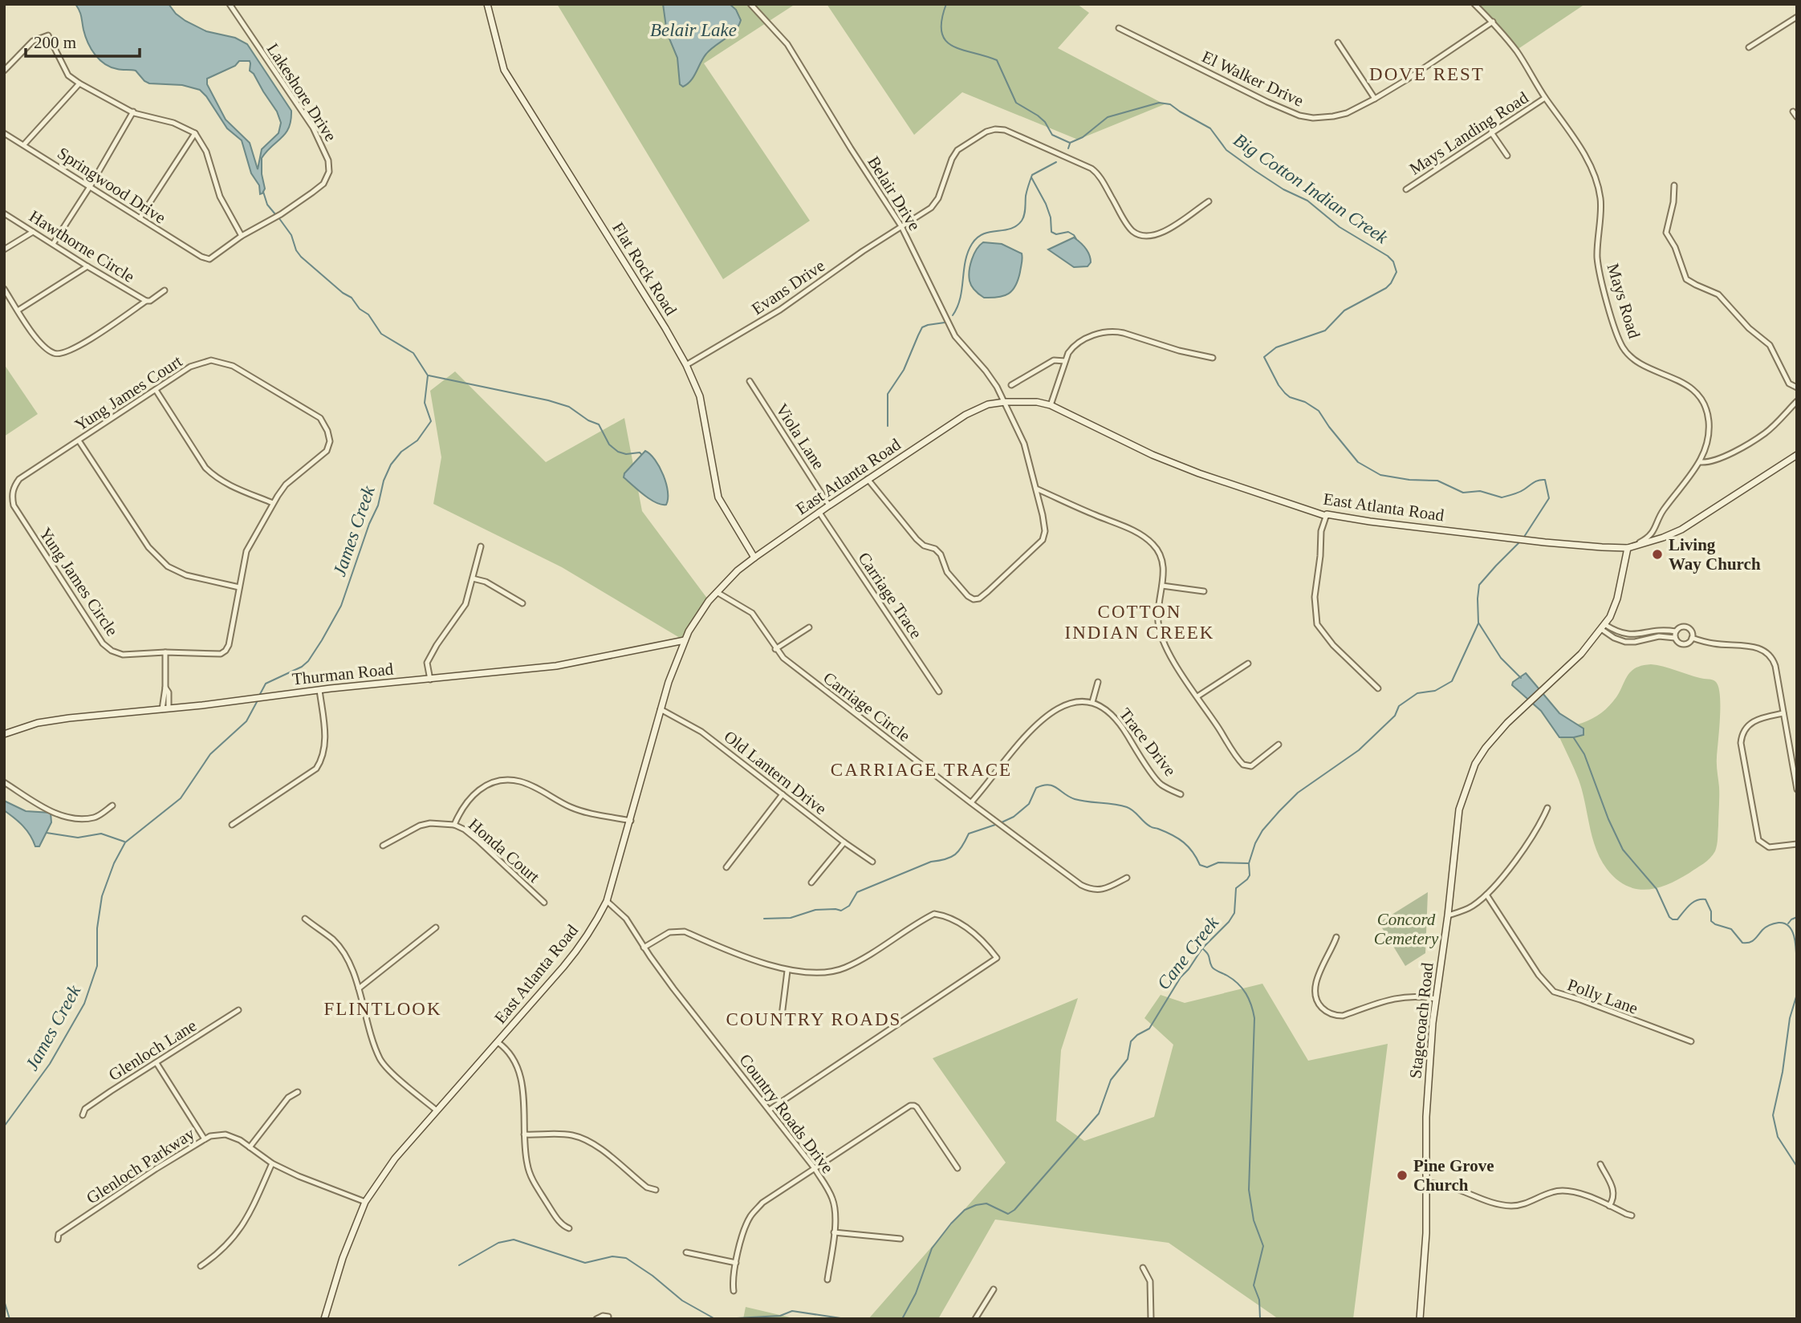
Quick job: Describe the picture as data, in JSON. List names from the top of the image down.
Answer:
{
  "streets": {
    "street": [
      "El Walker Drive",
      "Lakeshore Drive",
      "Mays Landing Road",
      "Springwood Drive",
      "Belair Drive",
      "Hawthorne Circle",
      "Flat Rock Road",
      "Evans Drive",
      "Mays Road",
      "Yung James Court",
      "Viola Lane",
      "East Atlanta Road",
      "Yung James Circle",
      "Carriage Trace",
      "Thurman Road",
      "Carriage Circle",
      "Trace Drive",
      "Old Lantern Drive",
      "Honda Court",
      "Polly Lane",
      "Stagecoach Road",
      "Glenloch Lane",
      "Country Roads Drive",
      "Glenloch Parkway"
    ]
  },
  "crossings": [
    ["El Walker Drive", "Mays Road"],
    ["Lakeshore Drive", "Springwood Drive"],
    ["Mays Landing Road", "Mays Road"],
    ["Belair Drive", "Evans Drive"],
    ["Belair Drive", "East Atlanta Road"],
    ["Flat Rock Road", "Evans Drive"],
    ["Flat Rock Road", "East Atlanta Road"],
    ["Mays Road", "East Atlanta Road"],
    ["Mays Road", "Stagecoach Road"],
    ["Yung James Court", "Yung James Circle"],
    ["Viola Lane", "East Atlanta Road"],
    ["East Atlanta Road", "Carriage Trace"],
    ["East Atlanta Road", "Thurman Road"],
    ["East Atlanta Road", "Carriage Circle"],
    ["East Atlanta Road", "Old Lantern Drive"],
    ["East Atlanta Road", "Stagecoach Road"],
    ["East Atlanta Road", "Country Roads Drive"],
    ["East Atlanta Road", "Glenloch Parkway"]
  ],
  "districts": [
    "DOVE REST",
    "COTTON INDIAN CREEK",
    "CARRIAGE TRACE",
    "FLINTLOOK",
    "COUNTRY ROADS"
  ],
  "water": [
    "Belair Lake",
    "Big Cotton Indian Creek",
    "James Creek",
    "Cane Creek"
  ],
  "parks": ["Concord Cemetery"],
  "places": ["Living Way Church", "Pine Grove Church"],
  "scale_bar": "200 m"
}
